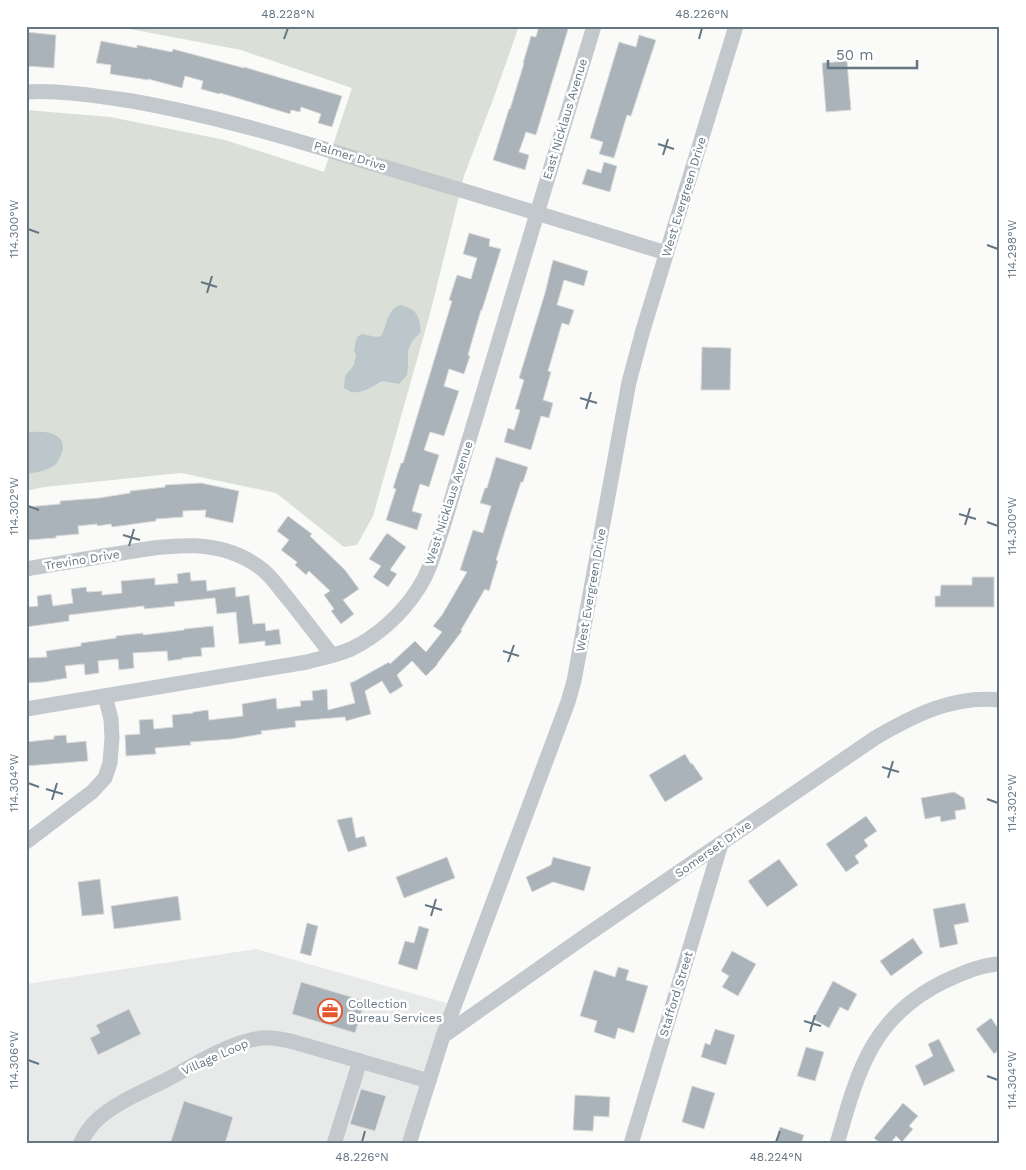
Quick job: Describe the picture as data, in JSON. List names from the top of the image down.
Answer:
{
  "streets": {
    "street": [
      "East Nicklaus Avenue",
      "Palmer Drive",
      "West Evergreen Drive",
      "West Nicklaus Avenue",
      "Trevino Drive",
      "Somerset Drive",
      "Stafford Street",
      "Village Loop"
    ]
  },
  "crossings": [
    ["East Nicklaus Avenue", "Palmer Drive"],
    ["East Nicklaus Avenue", "West Nicklaus Avenue"],
    ["Palmer Drive", "West Evergreen Drive"],
    ["Palmer Drive", "West Nicklaus Avenue"],
    ["West Evergreen Drive", "Somerset Drive"],
    ["West Evergreen Drive", "Village Loop"],
    ["West Nicklaus Avenue", "Trevino Drive"],
    ["Somerset Drive", "Stafford Street"]
  ],
  "places": {
    "office": ["Collection Bureau Services"]
  },
  "scale_bar": "50 m",
  "coordinates": [
    "48.228°N",
    "48.226°N",
    "114.300°W",
    "114.298°W",
    "114.302°W",
    "114.304°W",
    "114.306°W",
    "48.224°N"
  ]
}
